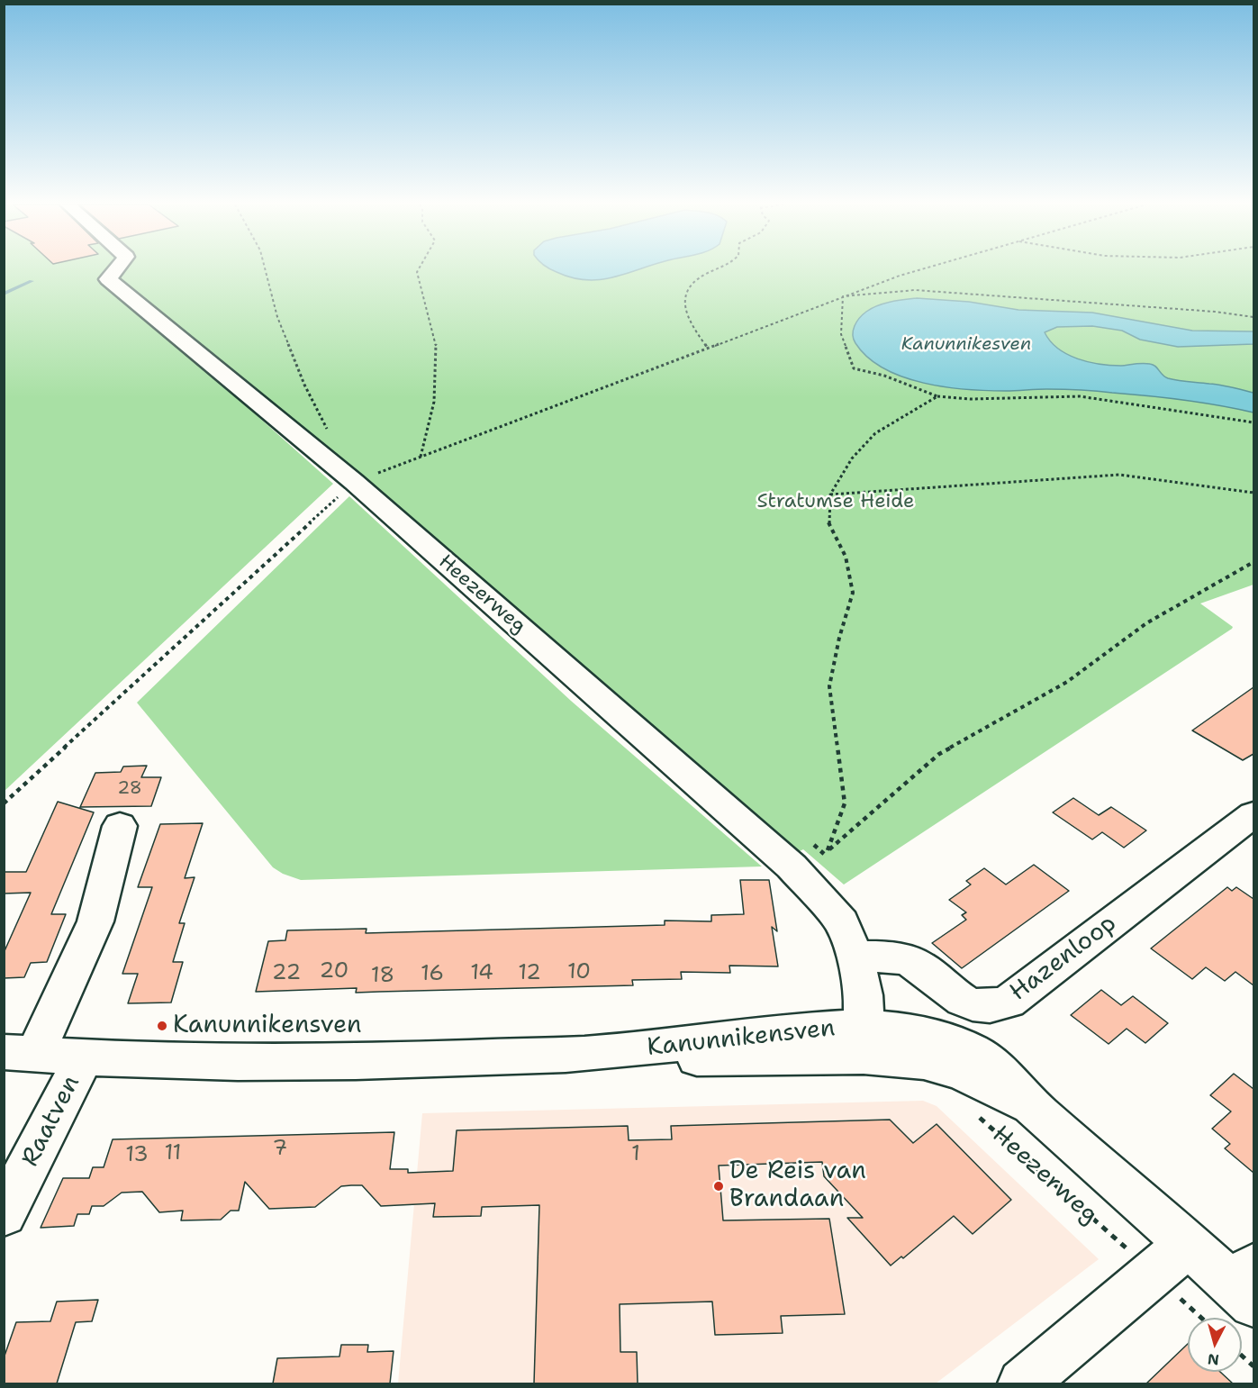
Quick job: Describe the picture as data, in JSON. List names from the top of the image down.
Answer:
{
  "streets": {
    "street": [
      "Heezerweg",
      "Hazenloop",
      "Kanunnikensven",
      "Raatven"
    ]
  },
  "crossings": [
    ["Heezerweg", "Hazenloop"],
    ["Heezerweg", "Kanunnikensven"],
    ["Kanunnikensven", "Raatven"]
  ],
  "water": ["Kanunnikesven"],
  "parks": ["Stratumse Heide"],
  "places": ["Kanunnikensven", "De Reis van Brandaan"],
  "house_numbers": [
    "28",
    "20",
    "10",
    "22",
    "14",
    "12",
    "16",
    "18",
    "7",
    "11",
    "1",
    "13"
  ],
  "north": "bottom"
}
